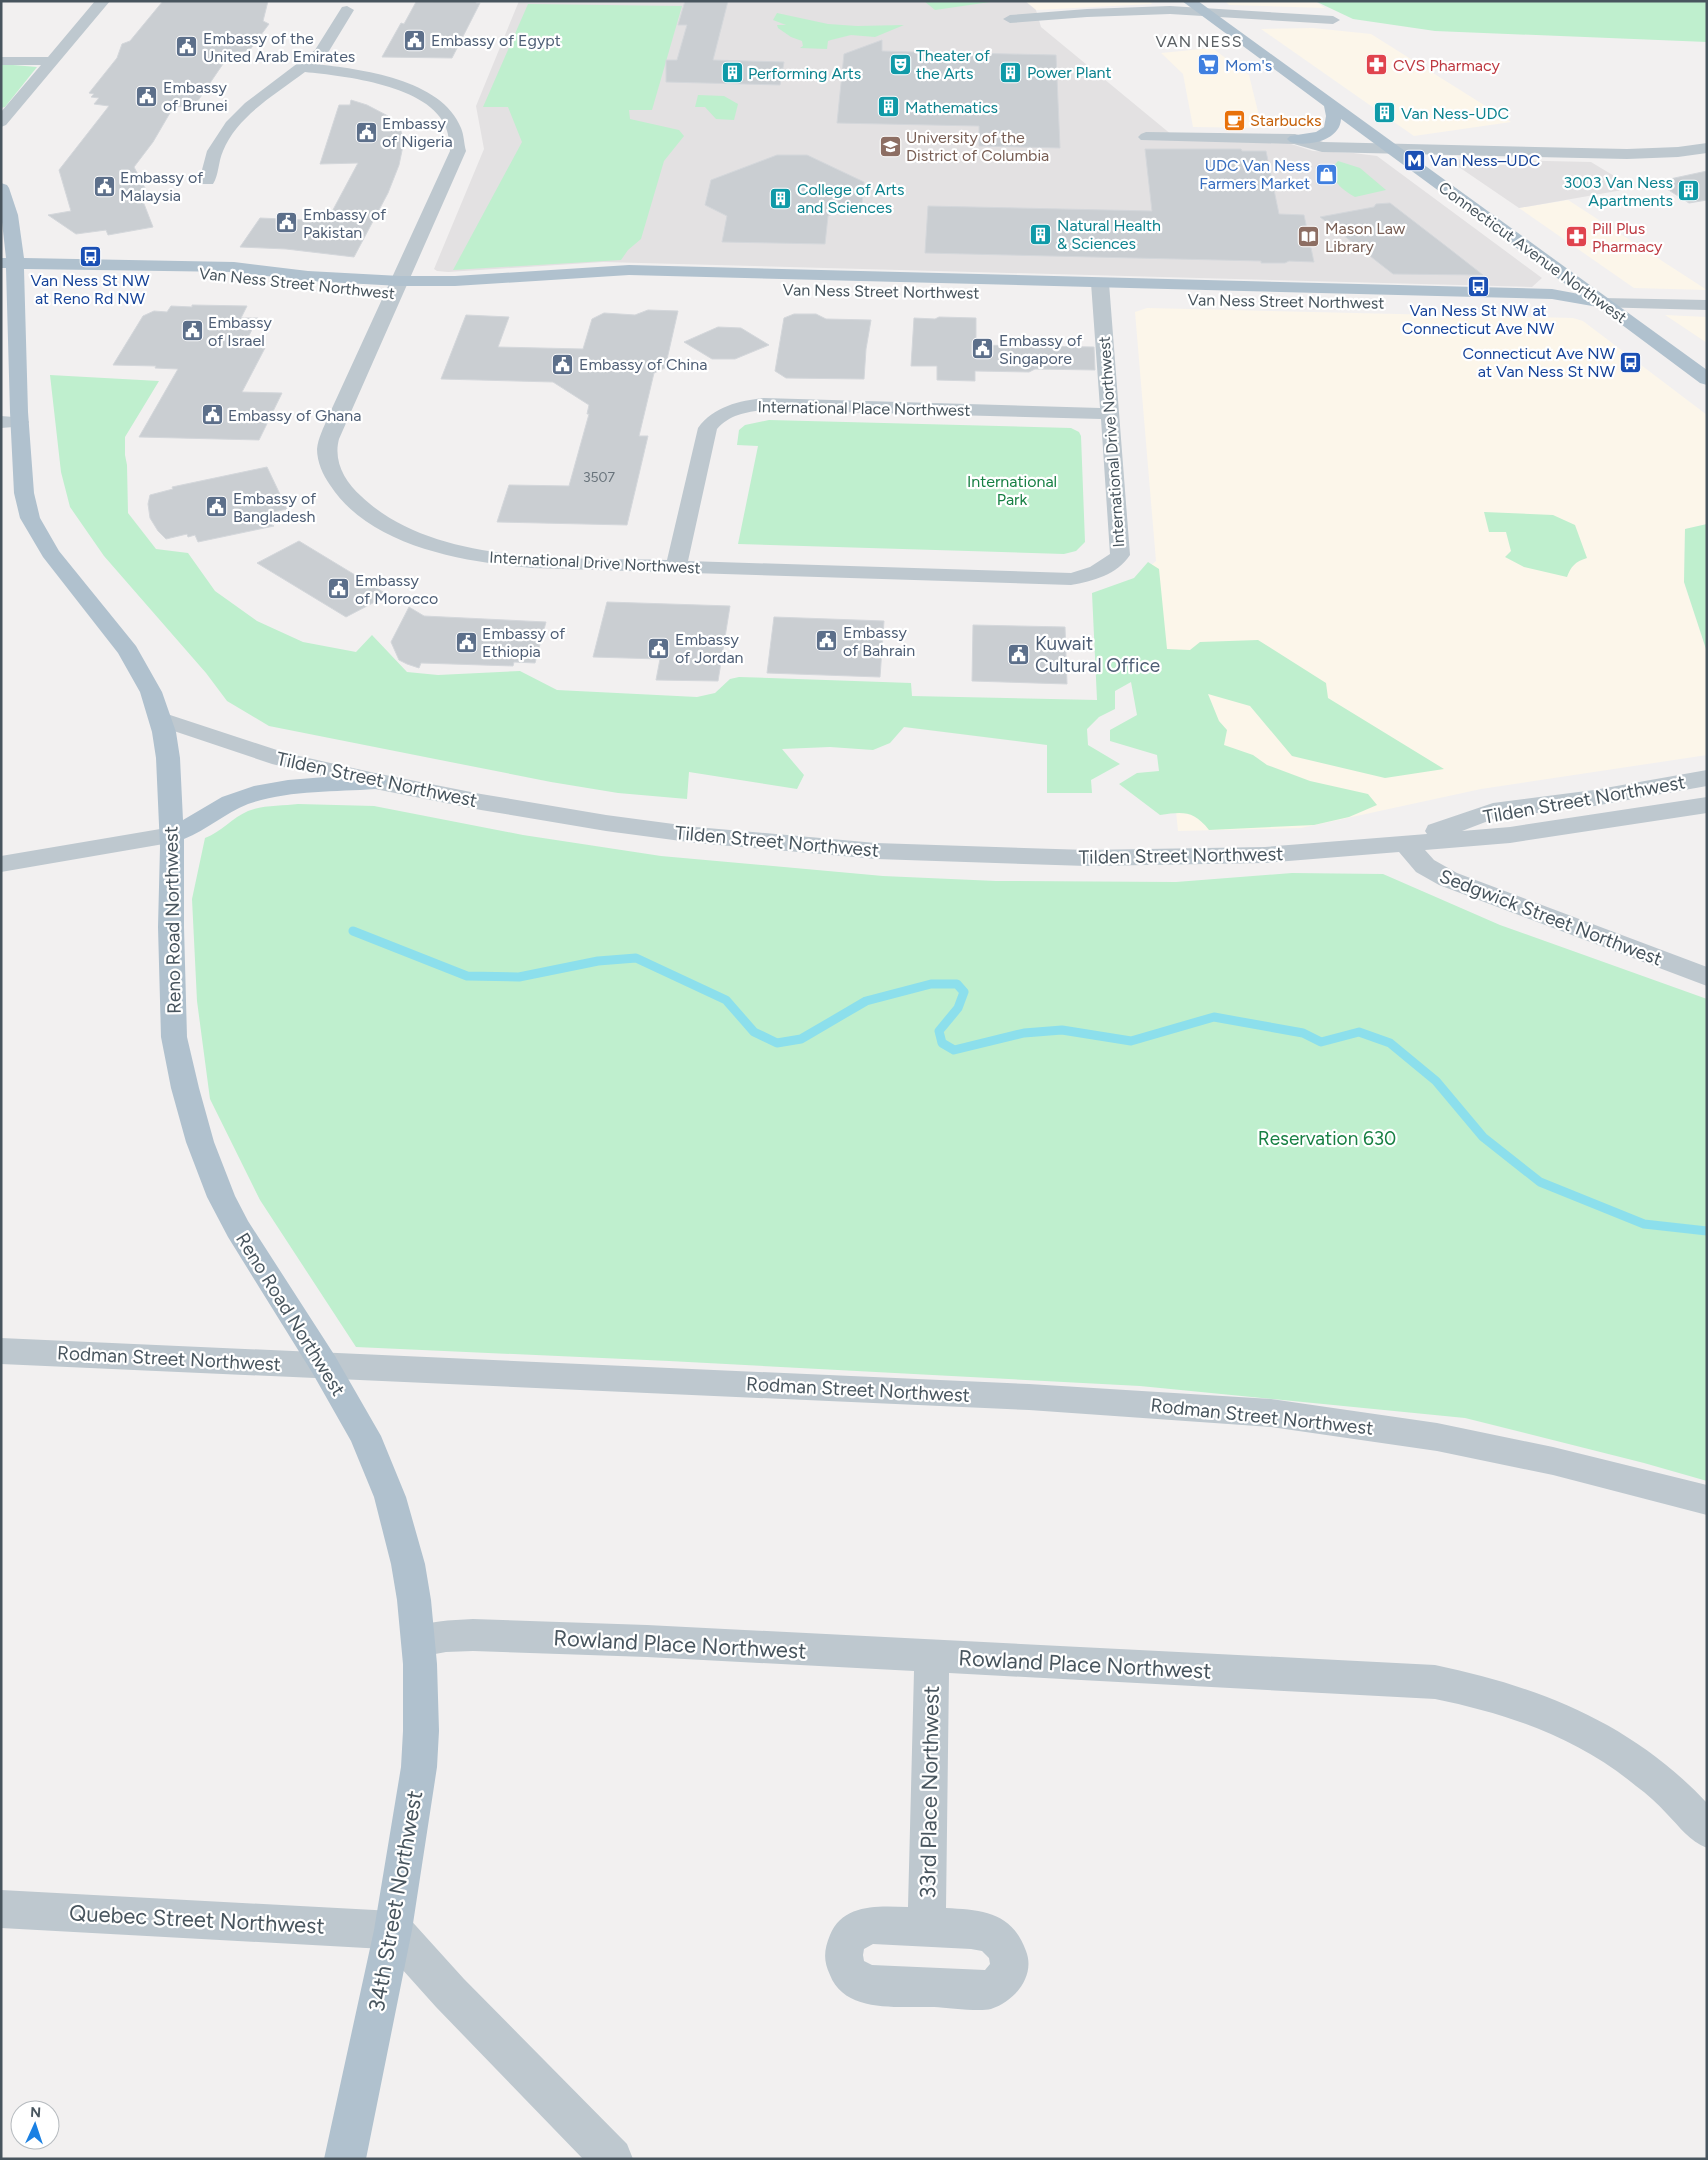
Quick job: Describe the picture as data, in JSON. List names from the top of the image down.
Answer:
{
  "streets": {
    "main road": [
      "Connecticut Avenue Northwest",
      "Van Ness Street Northwest",
      "Reno Road Northwest",
      "34th Street Northwest"
    ],
    "street": [
      "International Place Northwest",
      "International Drive Northwest",
      "Tilden Street Northwest",
      "Sedgwick Street Northwest",
      "Rodman Street Northwest",
      "Rowland Place Northwest",
      "33rd Place Northwest",
      "Quebec Street Northwest"
    ]
  },
  "crossings": [
    ["Connecticut Avenue Northwest", "Van Ness Street Northwest"],
    ["Van Ness Street Northwest", "International Drive Northwest"],
    ["Van Ness Street Northwest", "Reno Road Northwest"],
    ["International Place Northwest", "International Drive Northwest"],
    ["Tilden Street Northwest", "Sedgwick Street Northwest"],
    ["Tilden Street Northwest", "Reno Road Northwest"],
    ["Reno Road Northwest", "Rodman Street Northwest"],
    ["Reno Road Northwest", "Rowland Place Northwest"],
    ["Reno Road Northwest", "34th Street Northwest"],
    ["Rowland Place Northwest", "33rd Place Northwest"],
    ["Rowland Place Northwest", "34th Street Northwest"],
    ["34th Street Northwest", "Quebec Street Northwest"]
  ],
  "districts": ["VAN NESS"],
  "parks": ["International Park", "Reservation 630"],
  "places": {
    "public building": [
      "Embassy of Egypt",
      "Embassy of the United Arab Emirates",
      "Embassy of Brunei",
      "Embassy of Nigeria",
      "Embassy of Malaysia",
      "Embassy of Pakistan",
      "Embassy of Israel",
      "Embassy of Singapore",
      "Embassy of China",
      "Embassy of Ghana",
      "Embassy of Bangladesh",
      "Embassy of Morocco",
      "Embassy of Bahrain",
      "Embassy of Ethiopia",
      "Embassy of Jordan",
      "Kuwait Cultural Office"
    ],
    "theatre": ["Theater of the Arts"],
    "supermarket": ["Mom's"],
    "pharmacy": ["CVS Pharmacy", "Pill Plus Pharmacy"],
    "building": [
      "Power Plant",
      "Performing Arts",
      "Mathematics",
      "Van Ness-UDC",
      "3003 Van Ness Apartments",
      "College of Arts and Sciences",
      "Natural Health & Sciences"
    ],
    "cafe": ["Starbucks"],
    "school or university": ["University of the District of Columbia"],
    "metro station": ["Van Ness–UDC"],
    "shop": ["UDC Van Ness Farmers Market"],
    "library": ["Mason Law Library"],
    "bus stop": ["Van Ness St NW at Reno Rd NW", "Van Ness St NW at Connecticut Ave NW", "Connecticut Ave NW at Van Ness St NW"]
  },
  "house_numbers": ["3507"],
  "north": "top"
}
